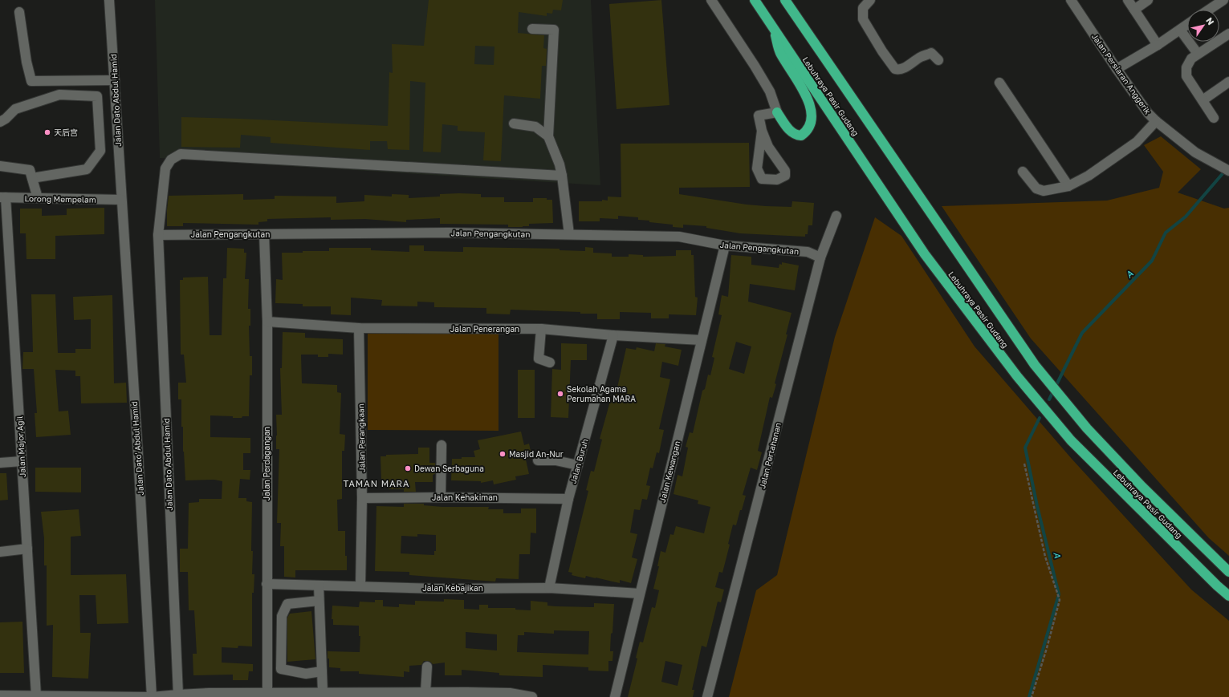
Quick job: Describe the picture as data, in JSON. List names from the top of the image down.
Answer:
{
  "streets": {
    "highway": ["Lebuhraya Pasir Gudang"],
    "street": [
      "Jalan Persiaran Anggerik",
      "Jalan Dato Abdul Hamid",
      "Lorong Mempelam",
      "Jalan Pengangkutan",
      "Jalan Penerangan",
      "Jalan Perangkaan",
      "Jalan Major Agil",
      "Jalan Dato' Abdul Hamid",
      "Jalan Pertahanan",
      "Jalan Buruh",
      "Jalan Perdagangan",
      "Jalan Kewangan",
      "Jalan Kehakiman",
      "Jalan Kebajikan"
    ]
  },
  "crossings": [
    ["Jalan Dato Abdul Hamid", "Lorong Mempelam"],
    ["Jalan Dato Abdul Hamid", "Jalan Pengangkutan"],
    ["Jalan Dato Abdul Hamid", "Jalan Dato' Abdul Hamid"],
    ["Lorong Mempelam", "Jalan Major Agil"],
    ["Lorong Mempelam", "Jalan Dato' Abdul Hamid"],
    ["Jalan Pengangkutan", "Jalan Pertahanan"],
    ["Jalan Pengangkutan", "Jalan Perdagangan"],
    ["Jalan Pengangkutan", "Jalan Kewangan"],
    ["Jalan Penerangan", "Jalan Perangkaan"],
    ["Jalan Penerangan", "Jalan Buruh"],
    ["Jalan Penerangan", "Jalan Perdagangan"],
    ["Jalan Penerangan", "Jalan Kewangan"],
    ["Jalan Perangkaan", "Jalan Kehakiman"],
    ["Jalan Perangkaan", "Jalan Kebajikan"],
    ["Jalan Buruh", "Jalan Kehakiman"],
    ["Jalan Buruh", "Jalan Kebajikan"],
    ["Jalan Perdagangan", "Jalan Kebajikan"],
    ["Jalan Kewangan", "Jalan Kebajikan"]
  ],
  "districts": ["TAMAN MARA"],
  "water": ["A"],
  "places": [
    "天后宫",
    "Sekolah Agama Perumahan MARA",
    "Masjid An-Nur",
    "Dewan Serbaguna"
  ],
  "north": "top right"
}
